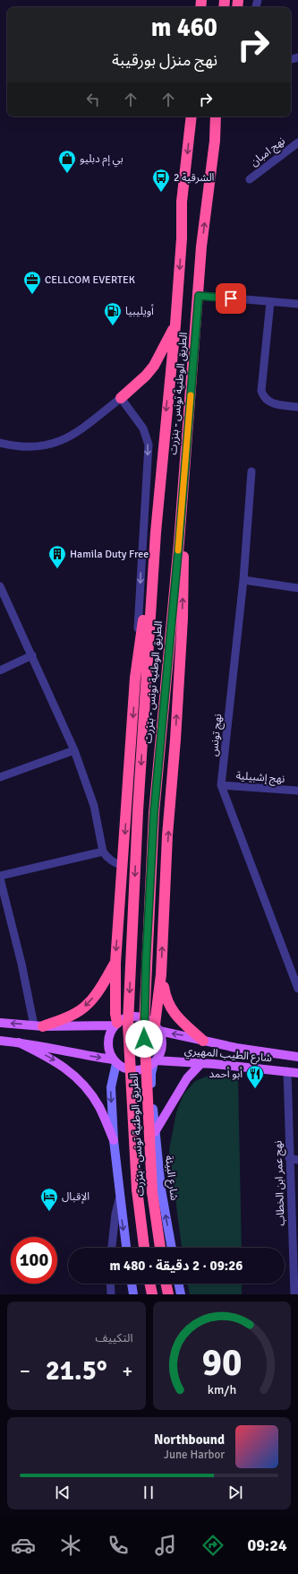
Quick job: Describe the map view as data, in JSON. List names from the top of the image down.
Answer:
{
  "streets": {
    "highway": ["الطريق الوطنية تونس - بنزرت"],
    "main road": ["شارع الطيب المهيري", "شارع البيئة"],
    "street": [
      "نهج امبان",
      "نهج تونس",
      "نهج إشبيلية",
      "نهج عمر ابن الخطاب"
    ]
  },
  "crossings": [
    ["نهج تونس", "نهج إشبيلية"],
    ["شارع الطيب المهيري", "شارع البيئة"],
    ["شارع الطيب المهيري", "نهج عمر ابن الخطاب"]
  ],
  "places": {
    "shop": ["بي إم دبليو"],
    "bus stop": ["الشرقية 2"],
    "office": ["CELLCOM EVERTEK"],
    "fuel station": ["أويليبيا"],
    "building": ["Hamila Duty Free"],
    "restaurant": ["أبو أحمد"],
    "hotel": ["الإقبال"]
  },
  "page": {
    "turn": ["460 m", "نهج منزل بورقيبة"],
    "limit": "100",
    "trip": "09:26 · 2 دقيقة · 480 m",
    "tile": "التكييف",
    "heat": ["−", "21.5°", "+"],
    "song": ["Northbound", "June Harbor"],
    "tabs": "09:24",
    "gauge": ["90", "km/h"]
  }
}
